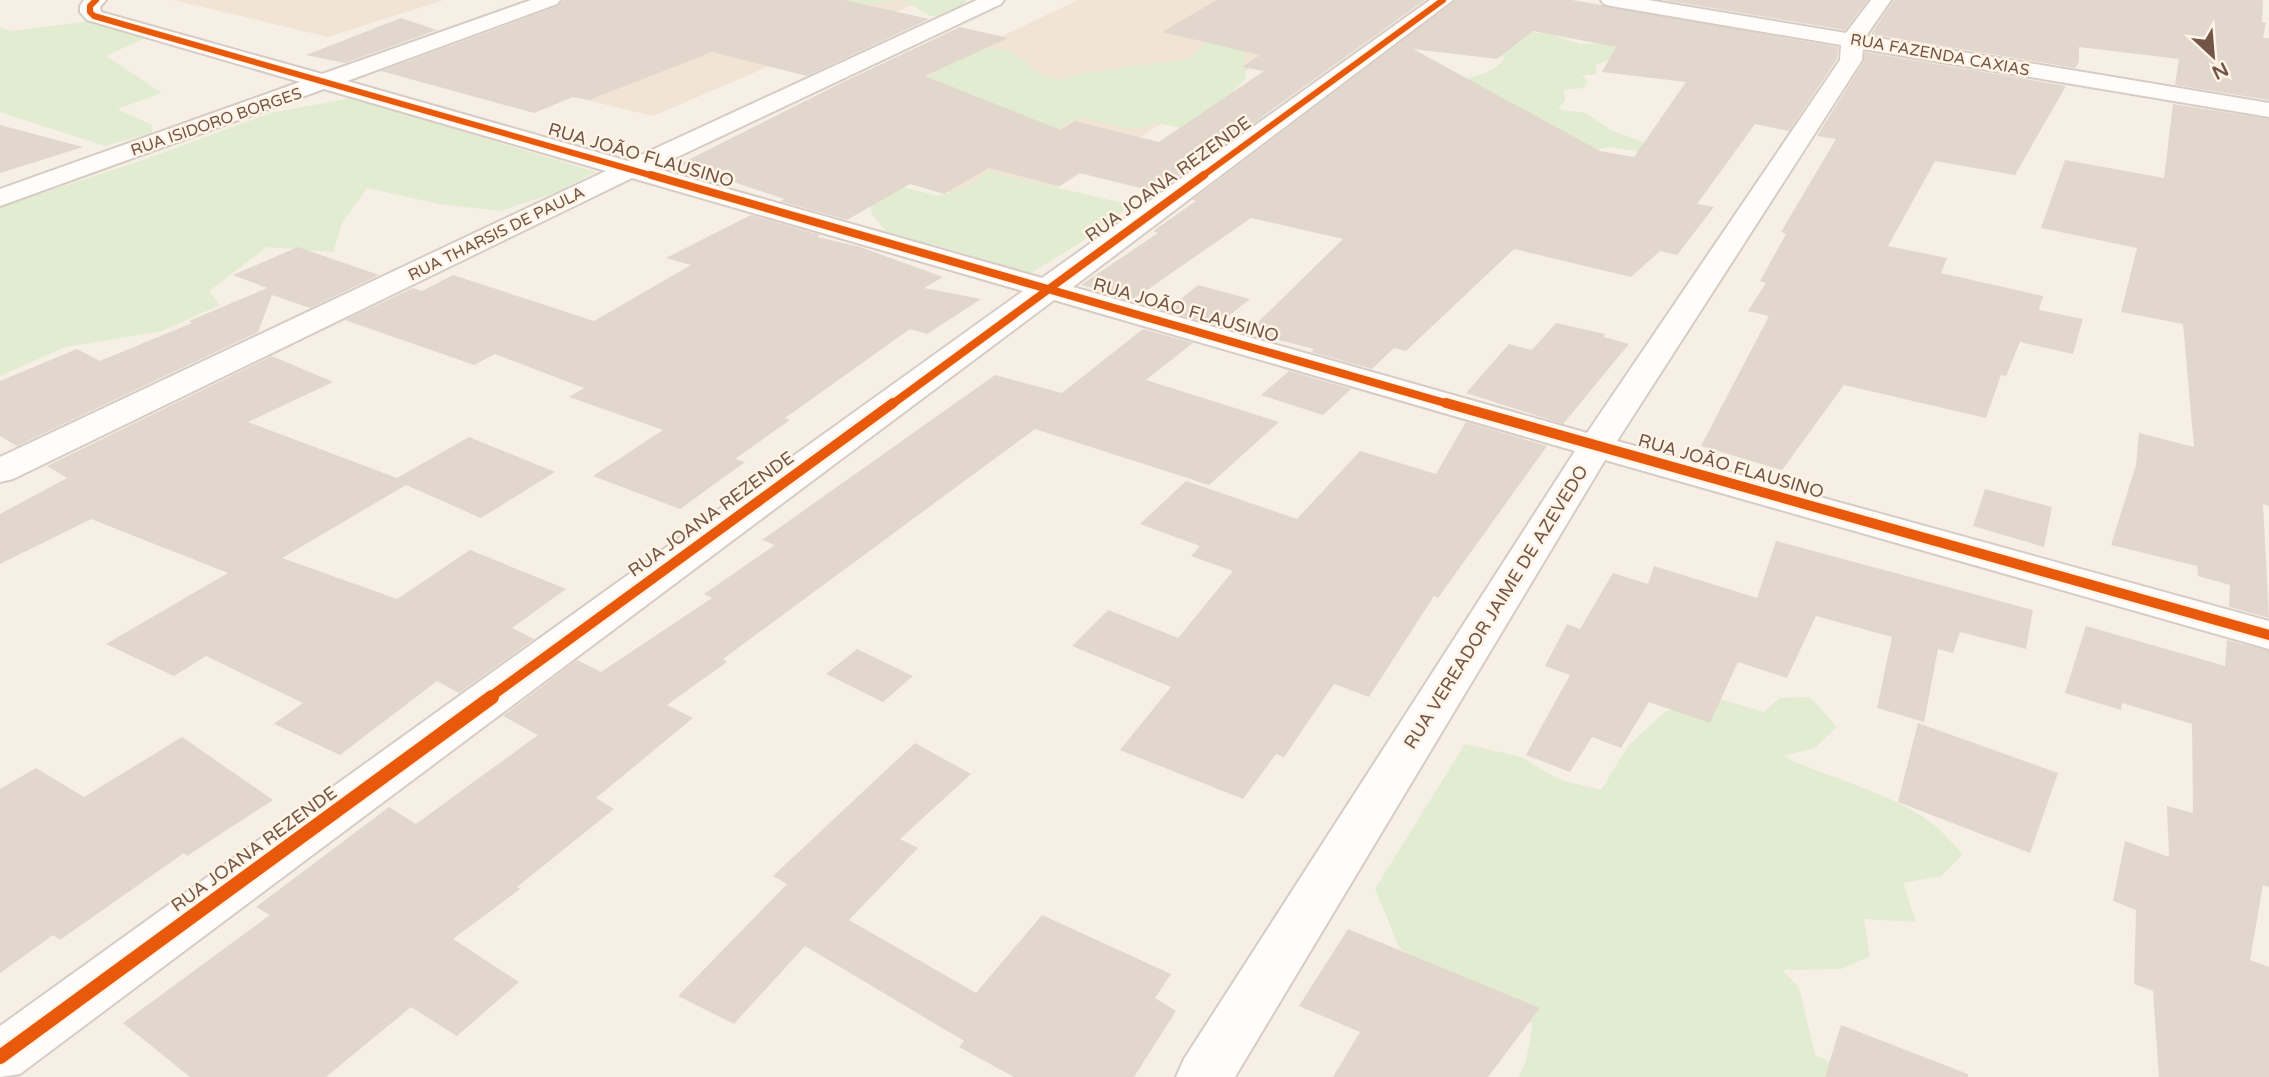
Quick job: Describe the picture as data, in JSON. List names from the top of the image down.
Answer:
{
  "streets": {
    "street": [
      "RUA FAZENDA CAXIAS",
      "RUA ISIDORO BORGES",
      "RUA JOÃO FLAUSINO",
      "RUA JOANA REZENDE",
      "RUA THARSIS DE PAULA",
      "RUA VEREADOR JAIME DE AZEVEDO"
    ]
  },
  "crossings": [
    ["RUA FAZENDA CAXIAS", "RUA VEREADOR JAIME DE AZEVEDO"],
    ["RUA ISIDORO BORGES", "RUA JOÃO FLAUSINO"],
    ["RUA JOÃO FLAUSINO", "RUA JOANA REZENDE"],
    ["RUA JOÃO FLAUSINO", "RUA THARSIS DE PAULA"],
    ["RUA JOÃO FLAUSINO", "RUA VEREADOR JAIME DE AZEVEDO"]
  ],
  "north": "bottom right"
}
